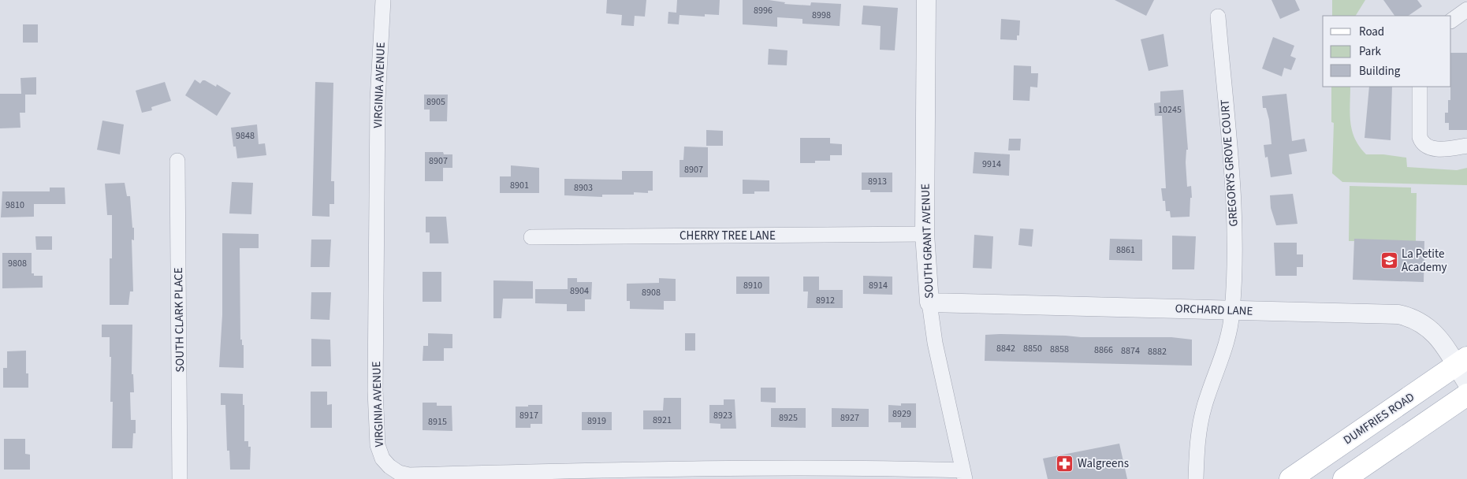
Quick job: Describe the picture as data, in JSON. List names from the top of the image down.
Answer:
{
  "streets": {
    "main road": ["DUMFRIES ROAD"],
    "street": [
      "VIRGINIA AVENUE",
      "GREGORYS GROVE COURT",
      "CHERRY TREE LANE",
      "SOUTH GRANT AVENUE",
      "ORCHARD LANE",
      "SOUTH CLARK PLACE"
    ]
  },
  "crossings": [
    ["VIRGINIA AVENUE", "SOUTH GRANT AVENUE"],
    ["GREGORYS GROVE COURT", "ORCHARD LANE"],
    ["CHERRY TREE LANE", "SOUTH GRANT AVENUE"],
    ["SOUTH GRANT AVENUE", "ORCHARD LANE"],
    ["ORCHARD LANE", "DUMFRIES ROAD"]
  ],
  "places": {
    "school or university": ["La Petite Academy"],
    "pharmacy": ["Walgreens"]
  },
  "house_numbers": [
    "8996",
    "8998",
    "8905",
    "10245",
    "9848",
    "8907",
    "9914",
    "8907",
    "8913",
    "8901",
    "8903",
    "9810",
    "8861",
    "9808",
    "8910",
    "8914",
    "8904",
    "8908",
    "8912",
    "8842",
    "8850",
    "8858",
    "8866",
    "8874",
    "8882",
    "8929",
    "8917",
    "8923",
    "8925",
    "8927",
    "8921",
    "8919",
    "8915"
  ],
  "legend": ["Road", "Park", "Building"]
}
